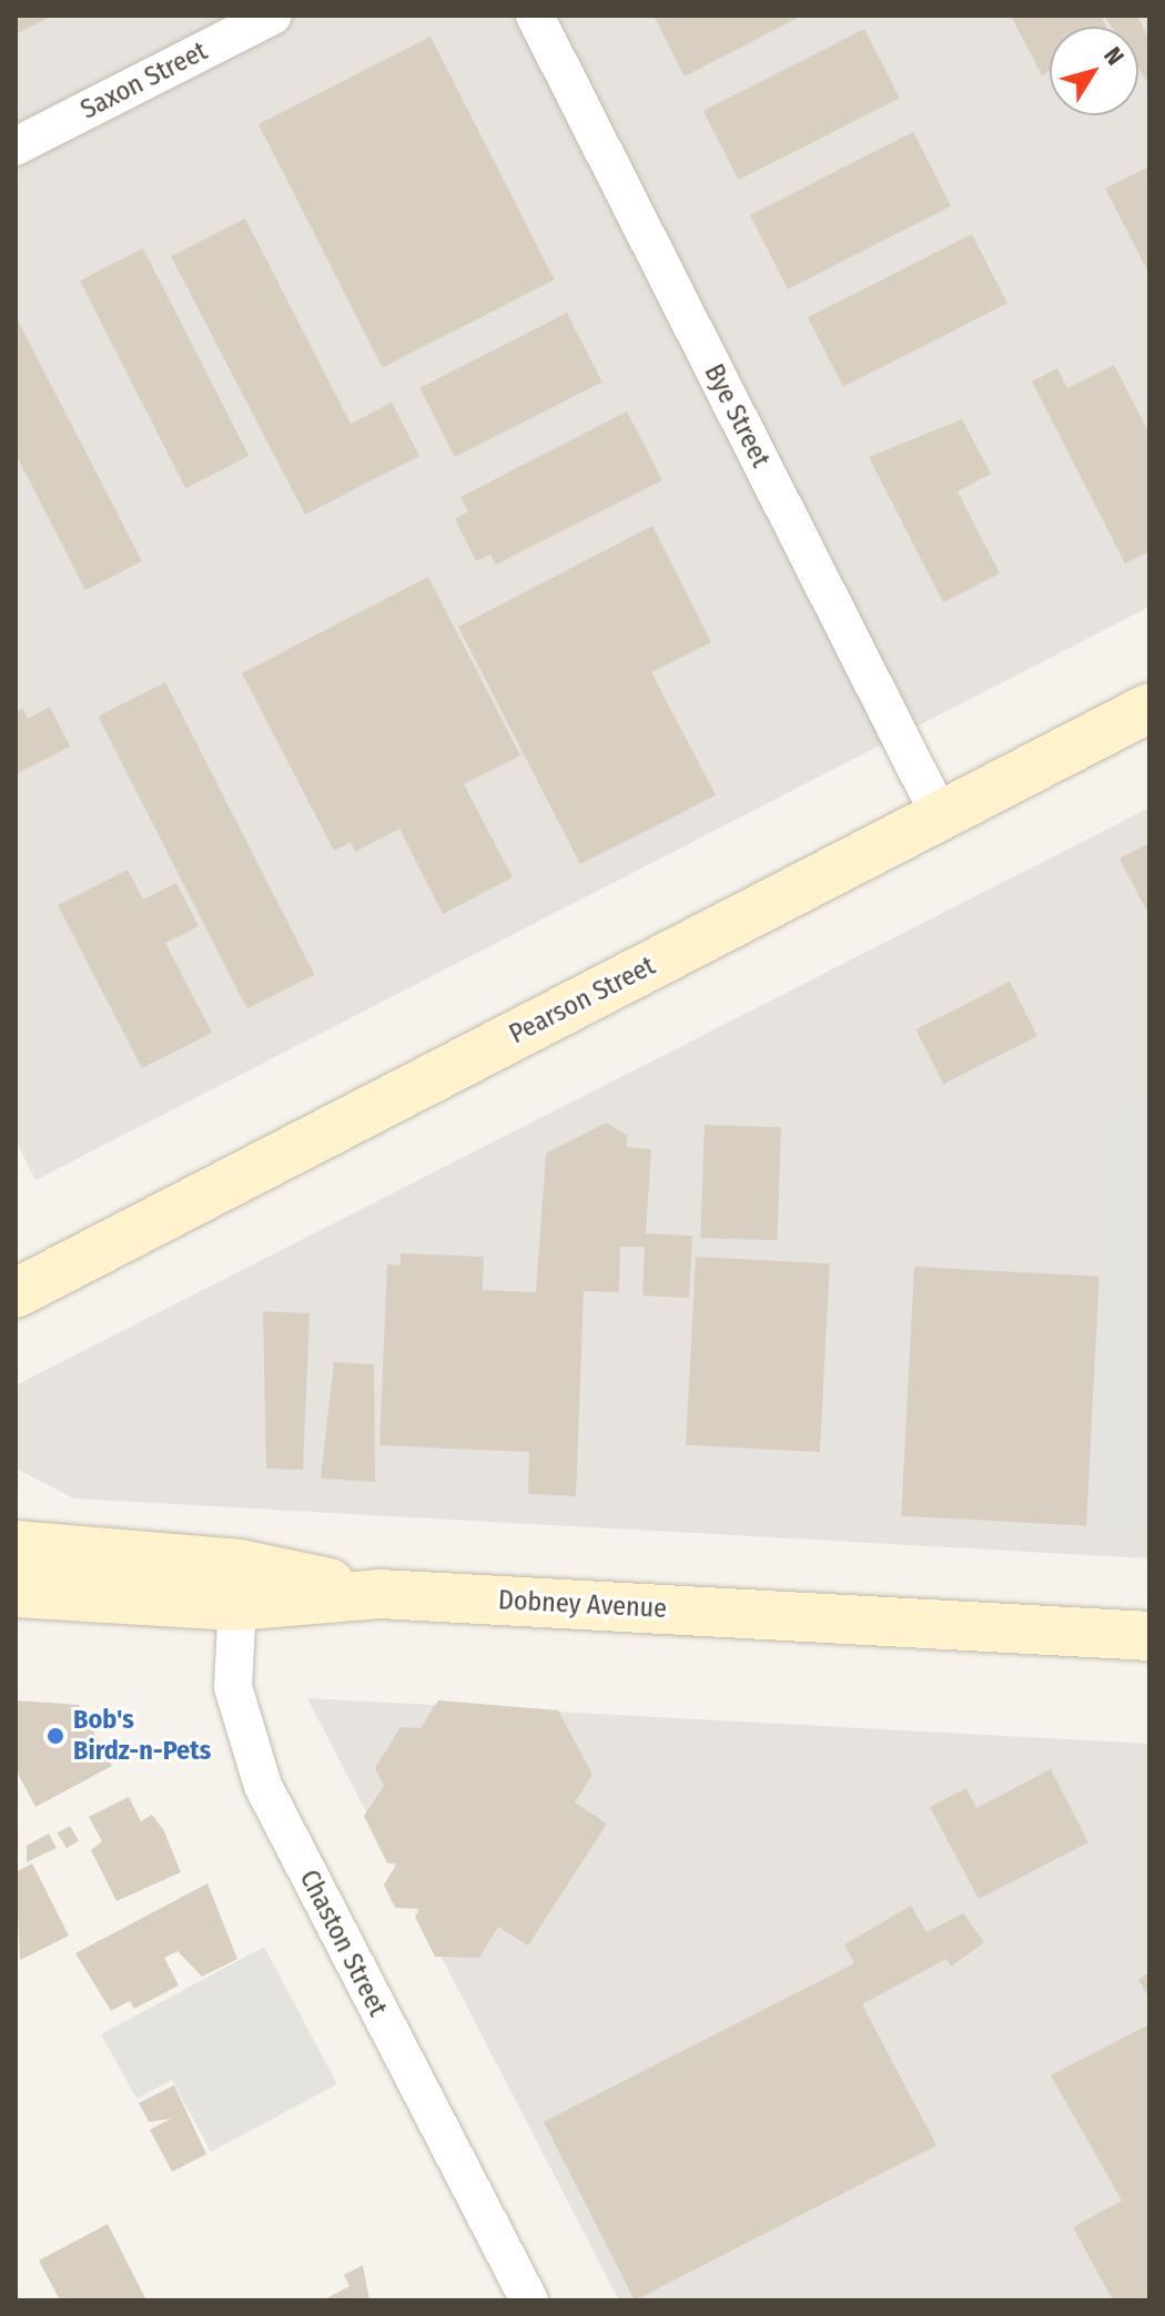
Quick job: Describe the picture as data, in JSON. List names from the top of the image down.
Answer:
{
  "streets": {
    "street": [
      "Saxon Street",
      "Bye Street",
      "Pearson Street",
      "Dobney Avenue",
      "Chaston Street"
    ]
  },
  "crossings": [
    ["Bye Street", "Pearson Street"],
    ["Dobney Avenue", "Chaston Street"]
  ],
  "places": ["Bob's Birdz-n-Pets"],
  "north": "top right"
}
